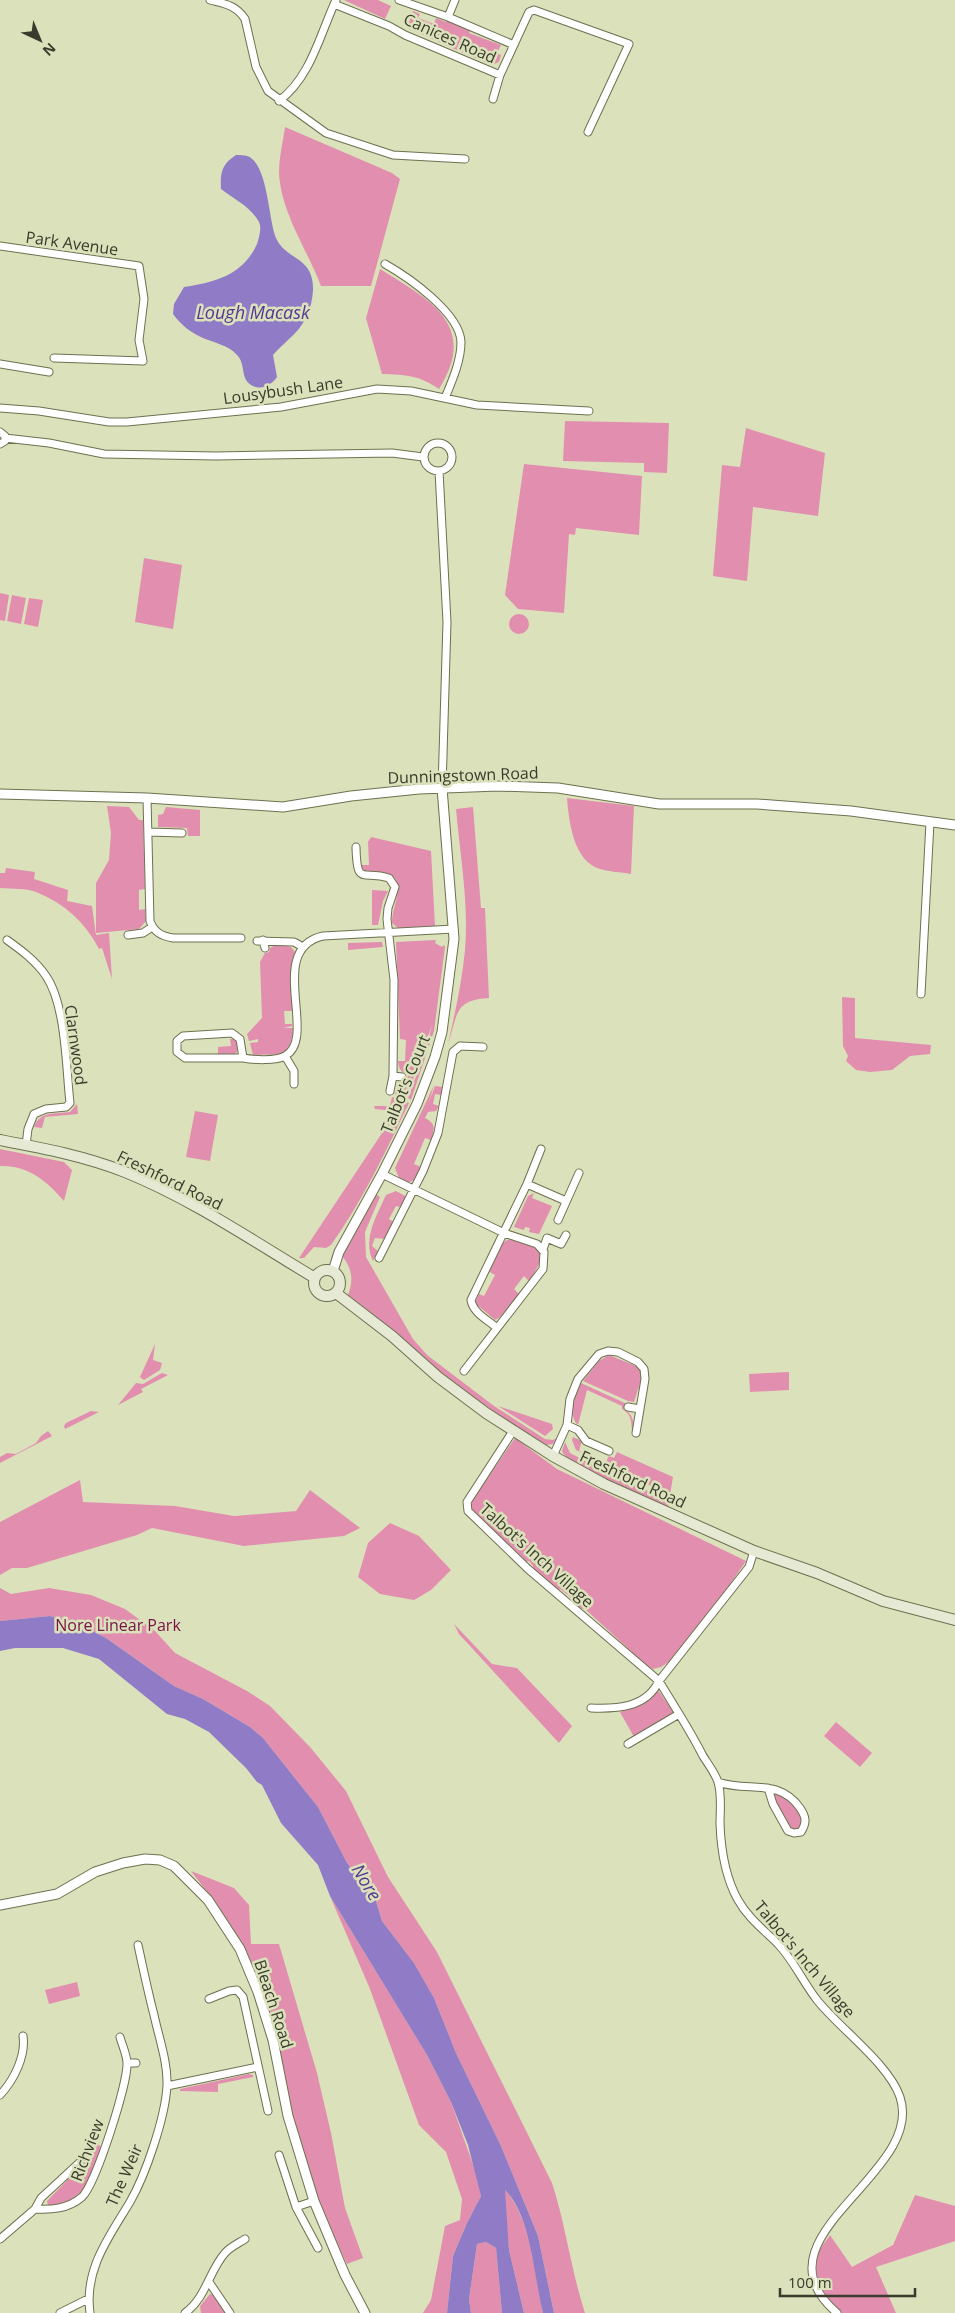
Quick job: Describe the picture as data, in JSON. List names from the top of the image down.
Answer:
{
  "streets": {
    "main road": ["Freshford Road"],
    "street": [
      "Canices Road",
      "Park Avenue",
      "Lousybush Lane",
      "Dunningstown Road",
      "Clarnwood",
      "Talbot's Court",
      "Talbot's Inch Village",
      "Bleach Road",
      "Richview",
      "The Weir"
    ]
  },
  "crossings": [
    ["Dunningstown Road", "Talbot's Court"],
    ["Clarnwood", "Freshford Road"],
    ["Talbot's Court", "Freshford Road"],
    ["Freshford Road", "Talbot's Inch Village"]
  ],
  "water": ["Lough Macask", "Nore"],
  "parks": ["Nore Linear Park"],
  "scale_bar": "100 m",
  "north": "bottom right"
}
